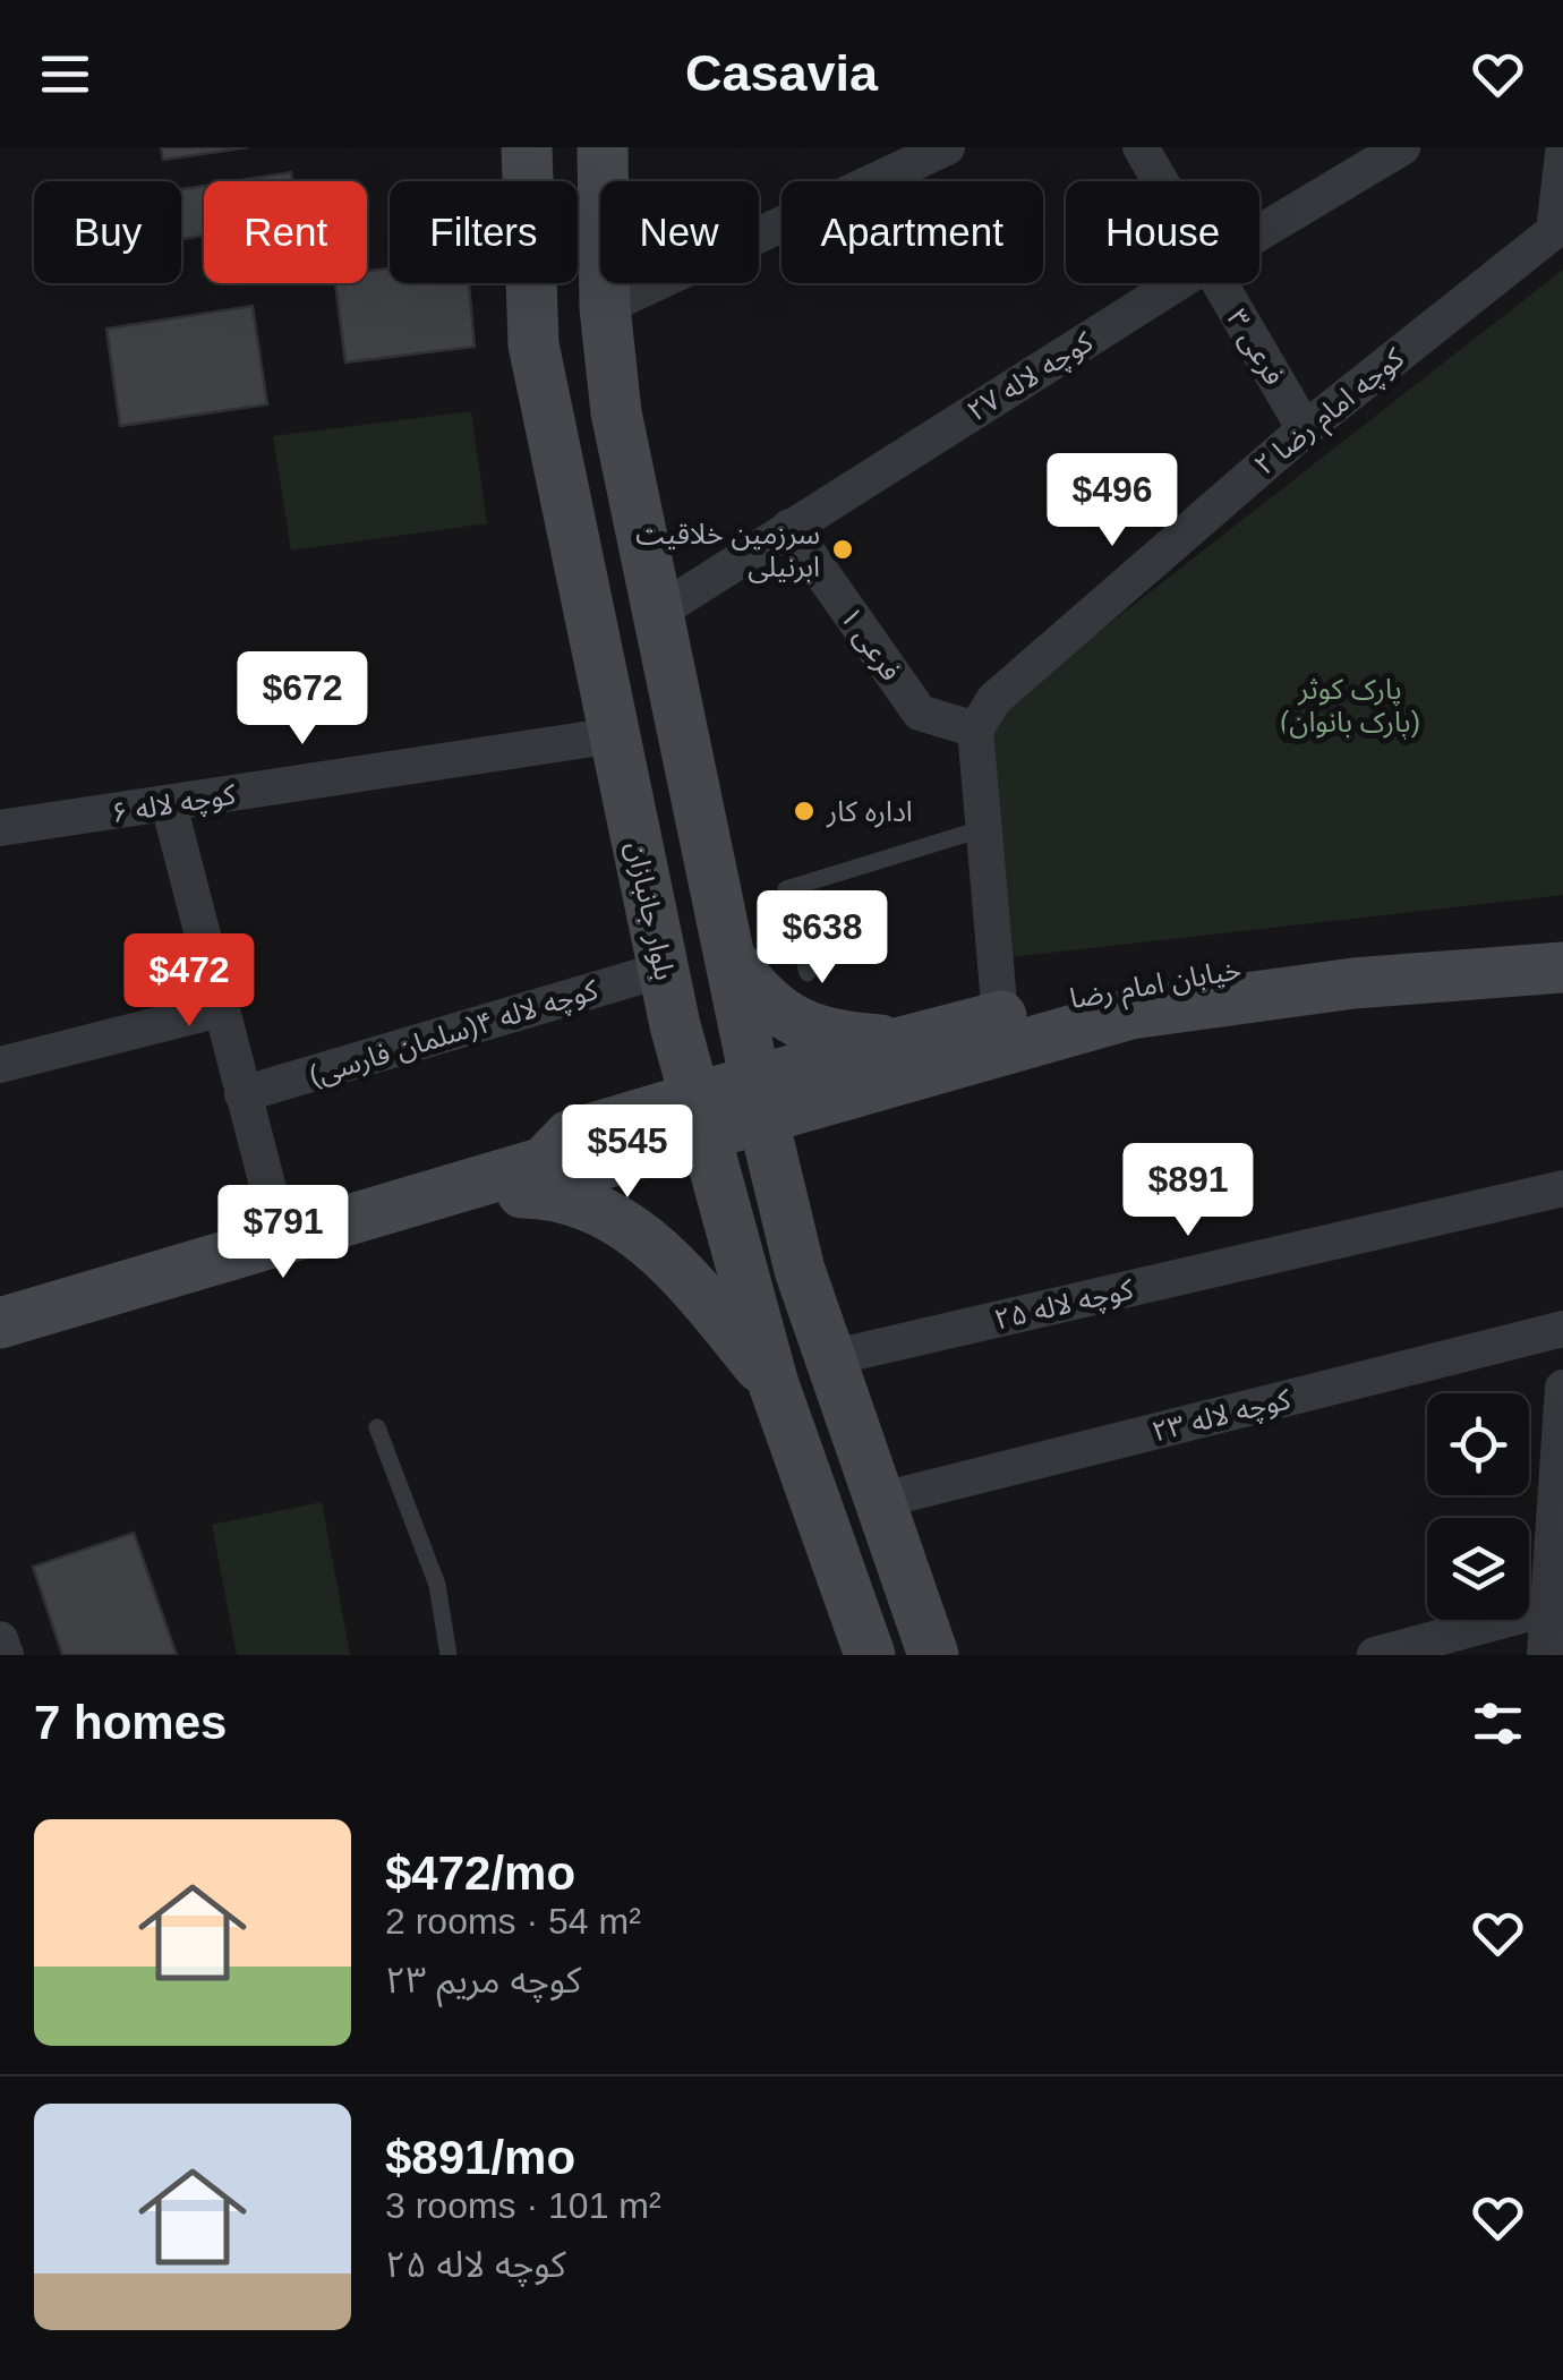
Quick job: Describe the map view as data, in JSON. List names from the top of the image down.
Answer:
{
  "streets": {
    "street": [
      "فرعی ۳",
      "کوچه لاله ۲۷",
      "کوچه امام رضا ۲",
      "فرعی ۱",
      "کوچه لاله ۶",
      "بلوار جانبازان",
      "خیابان امام رضا",
      "کوچه لاله ۴(سلمان فارسی)",
      "کوچه لاله ۲۵",
      "کوچه لاله ۲۳"
    ]
  },
  "crossings": [
    ["فرعی ۳", "کوچه امام رضا ۲"],
    ["کوچه لاله ۲۷", "فرعی ۱"],
    ["کوچه امام رضا ۲", "فرعی ۱"],
    ["کوچه لاله ۶", "بلوار جانبازان"],
    ["بلوار جانبازان", "کوچه لاله ۴(سلمان فارسی)"]
  ],
  "parks": ["پارک کوثر (پارک بانوان)"],
  "places": ["سرزمین خلاقیت ابرنیلی", "اداره کار"],
  "page": {
    "header": "Casavia",
    "chip": [
      "Buy",
      "Rent",
      "Filters",
      "New",
      "Apartment",
      "House"
    ],
    "price": [
      "$496",
      "$672",
      "$638",
      "$472",
      "$545",
      "$891",
      "$791"
    ],
    "heading": "7 homes",
    "list": [
      {
        "name": "$472/mo",
        "note": "2 rooms · 54 m² · کوچه مریم ۲۳"
      },
      {
        "name": "$891/mo",
        "note": "3 rooms · 101 m² · کوچه لاله ۲۵"
      }
    ]
  }
}
